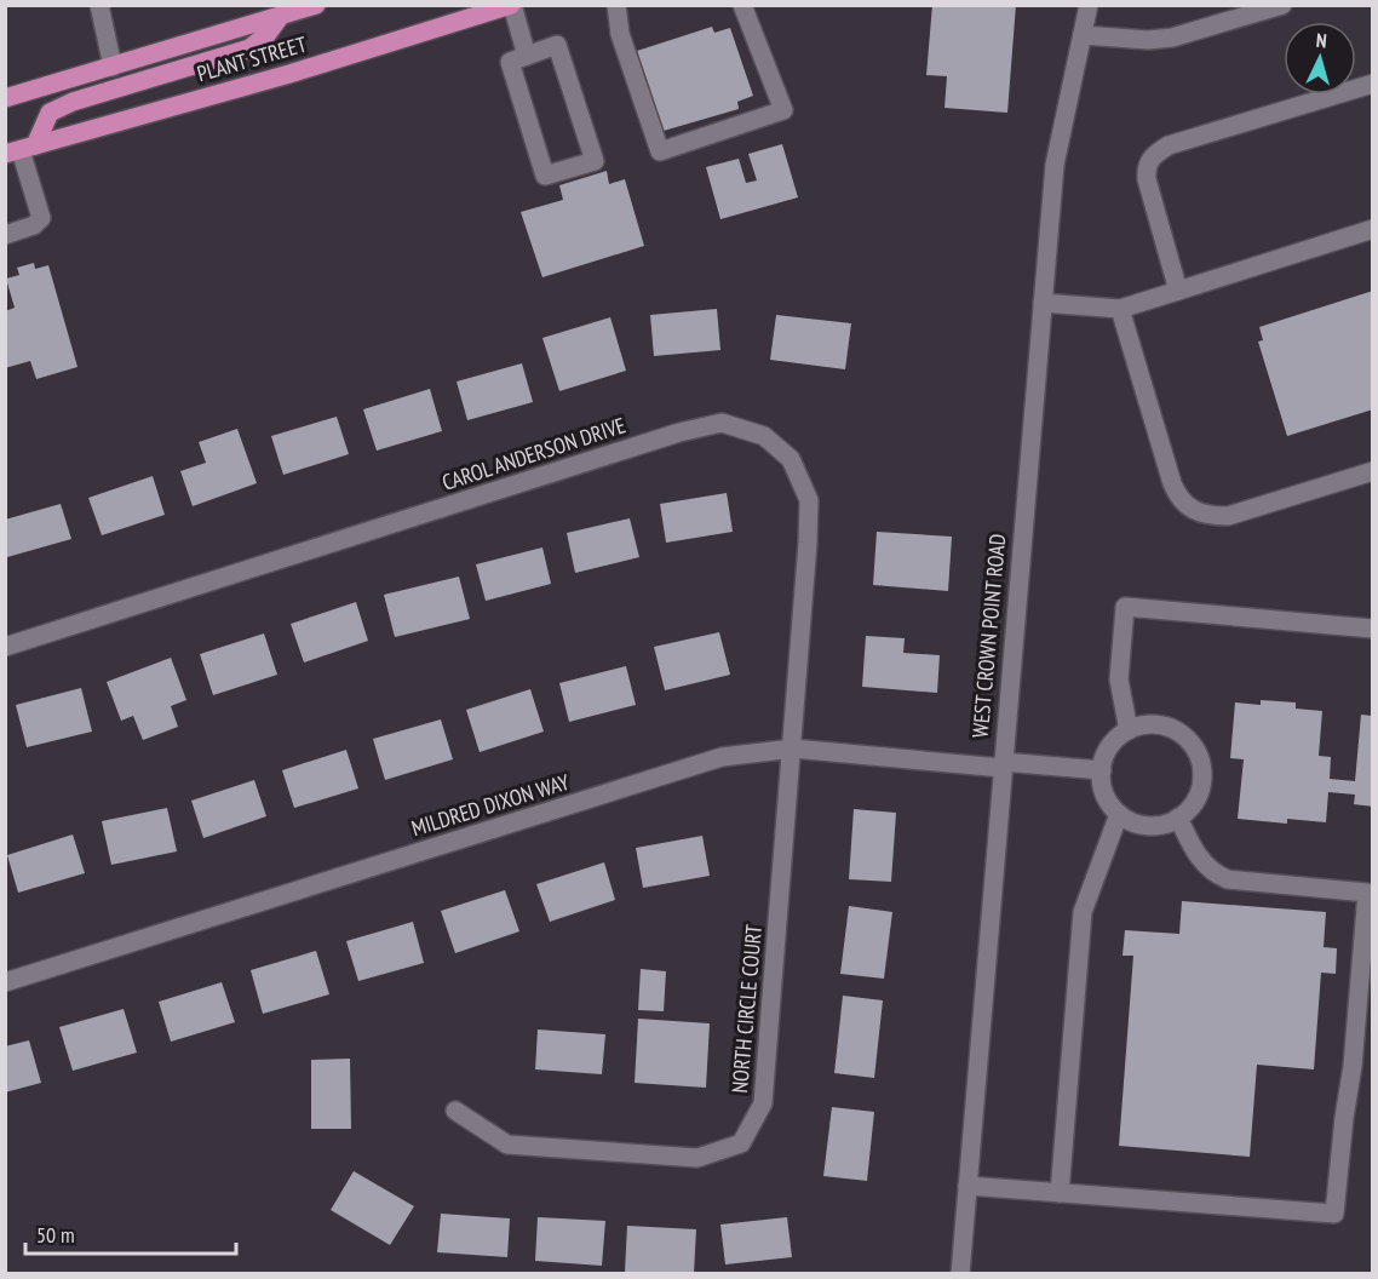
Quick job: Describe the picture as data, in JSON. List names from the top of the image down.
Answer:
{
  "streets": {
    "main road": ["PLANT STREET"],
    "street": [
      "CAROL ANDERSON DRIVE",
      "WEST CROWN POINT ROAD",
      "MILDRED DIXON WAY",
      "NORTH CIRCLE COURT"
    ]
  },
  "crossings": [
    ["CAROL ANDERSON DRIVE", "MILDRED DIXON WAY"],
    ["CAROL ANDERSON DRIVE", "NORTH CIRCLE COURT"],
    ["WEST CROWN POINT ROAD", "MILDRED DIXON WAY"],
    ["MILDRED DIXON WAY", "NORTH CIRCLE COURT"]
  ],
  "scale_bar": "50 m",
  "north": "top"
}
